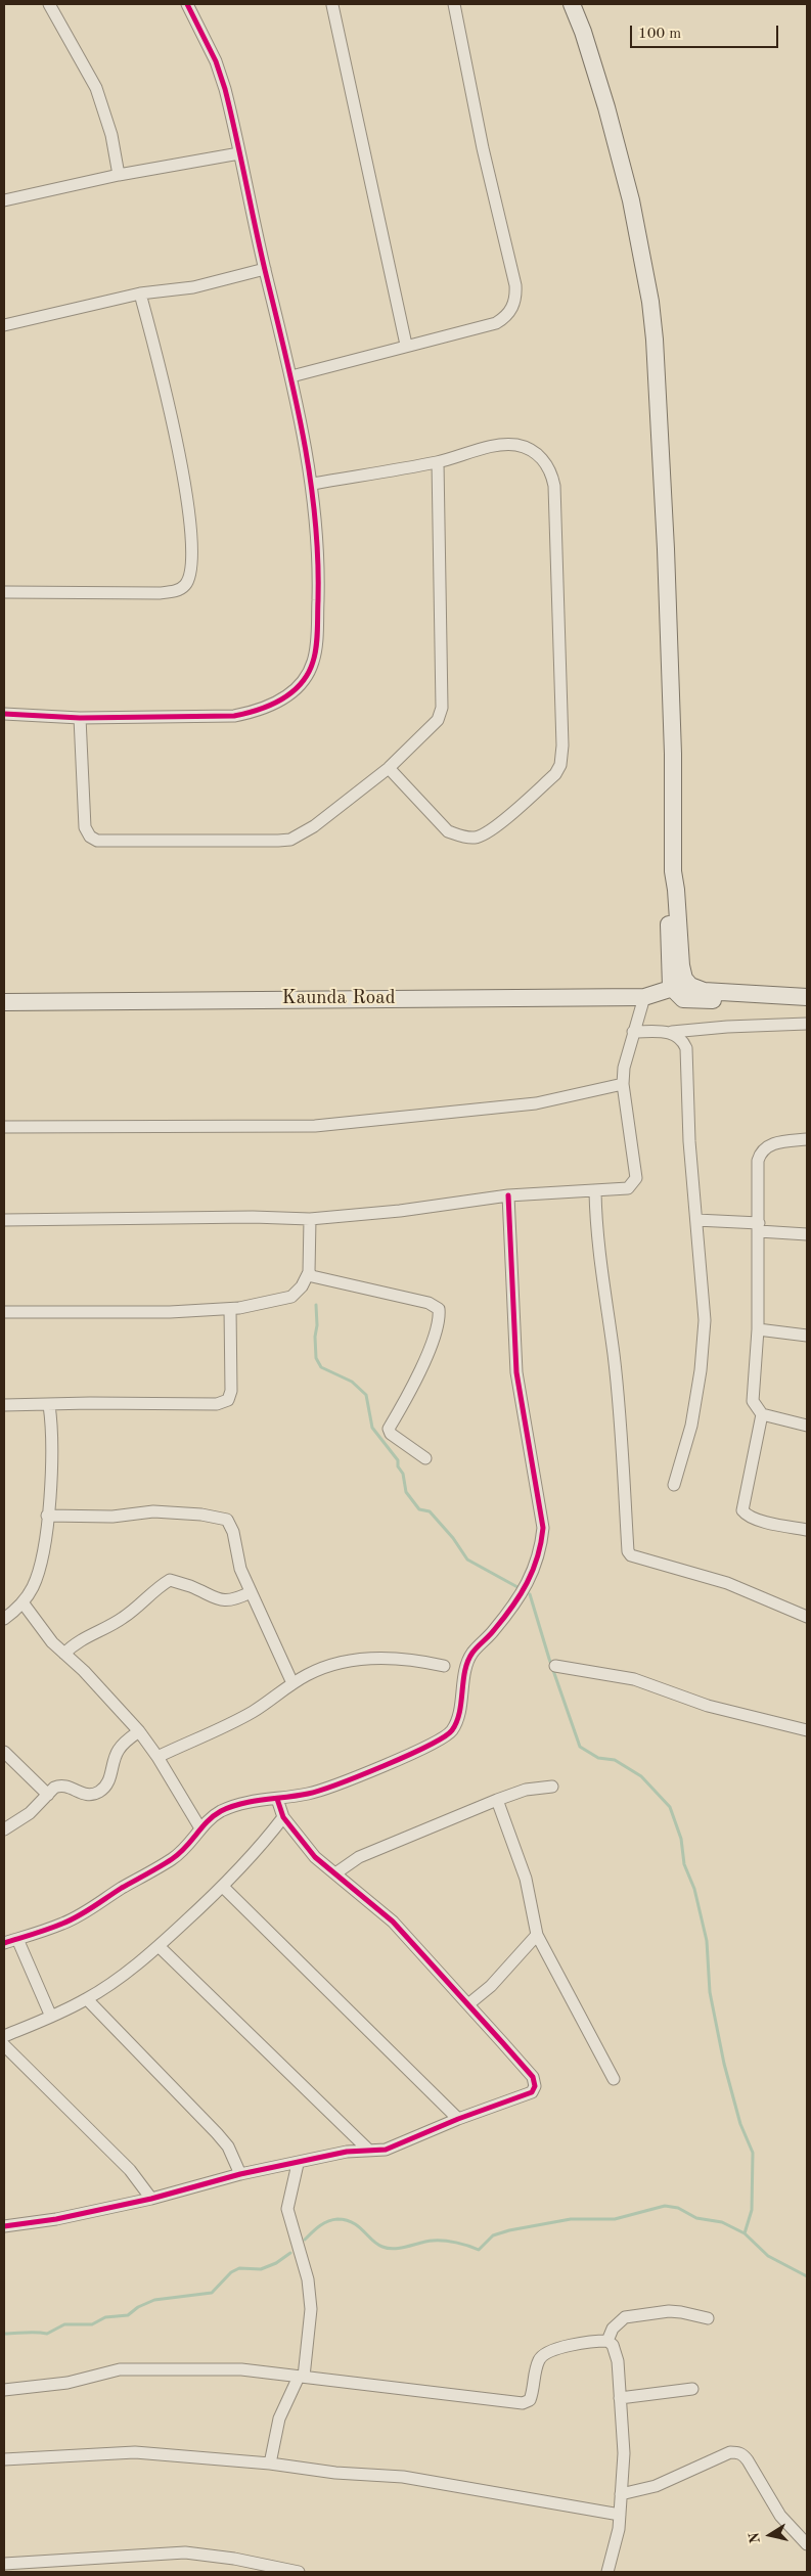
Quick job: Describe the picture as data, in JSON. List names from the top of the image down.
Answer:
{
  "streets": {
    "main road": ["Kaunda Road"]
  },
  "scale_bar": "100 m",
  "north": "left"
}
